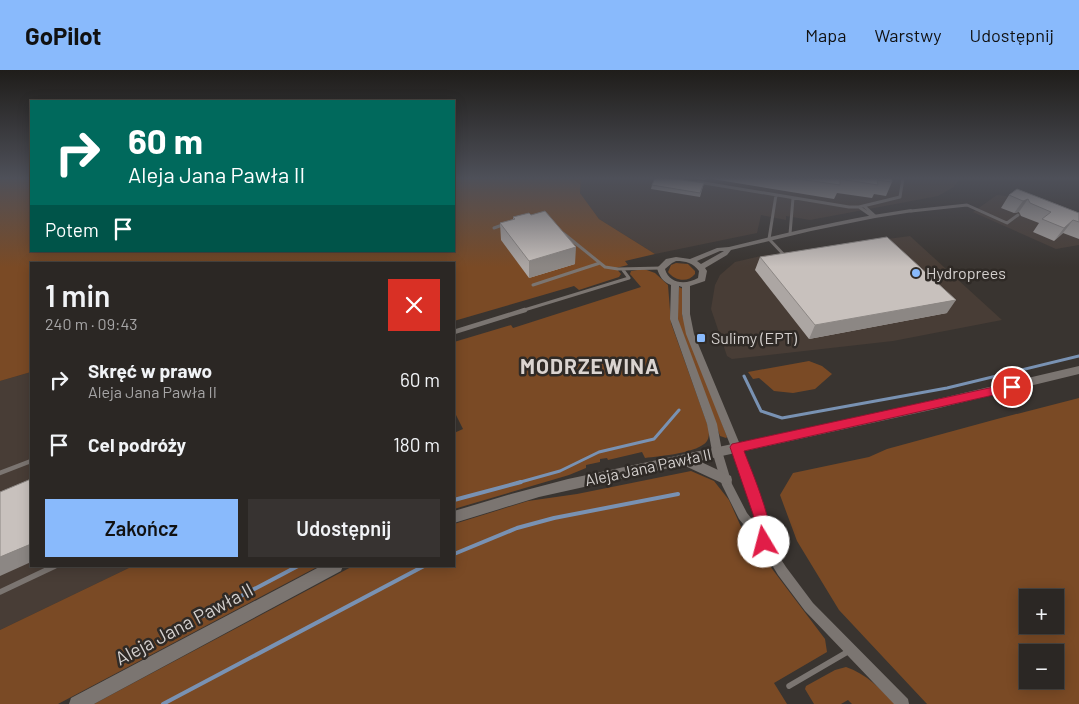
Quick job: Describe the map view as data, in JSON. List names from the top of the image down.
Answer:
{
  "streets": {
    "street": ["Aleja Jana Pawła II"]
  },
  "districts": ["MODRZEWINA"],
  "places": {
    "other": ["Hydroprees"],
    "transit": ["Sulimy (EPT)"]
  },
  "page": {
    "header": "GoPilot",
    "nav": ["Mapa", "Warstwy", "Udostępnij"],
    "turn": ["60 m", "Aleja Jana Pawła II"],
    "then": "Potem",
    "heading": ["1 min", "240 m · 09:43"],
    "list": [
      {
        "name": "Skręć w prawo",
        "note": "Aleja Jana Pawła II",
        "value": "60 m"
      },
      {
        "name": "Cel podróży",
        "value": "180 m"
      }
    ],
    "buttons": ["Zakończ", "Udostępnij"],
    "map_buttons": ["+", "−"]
  }
}
